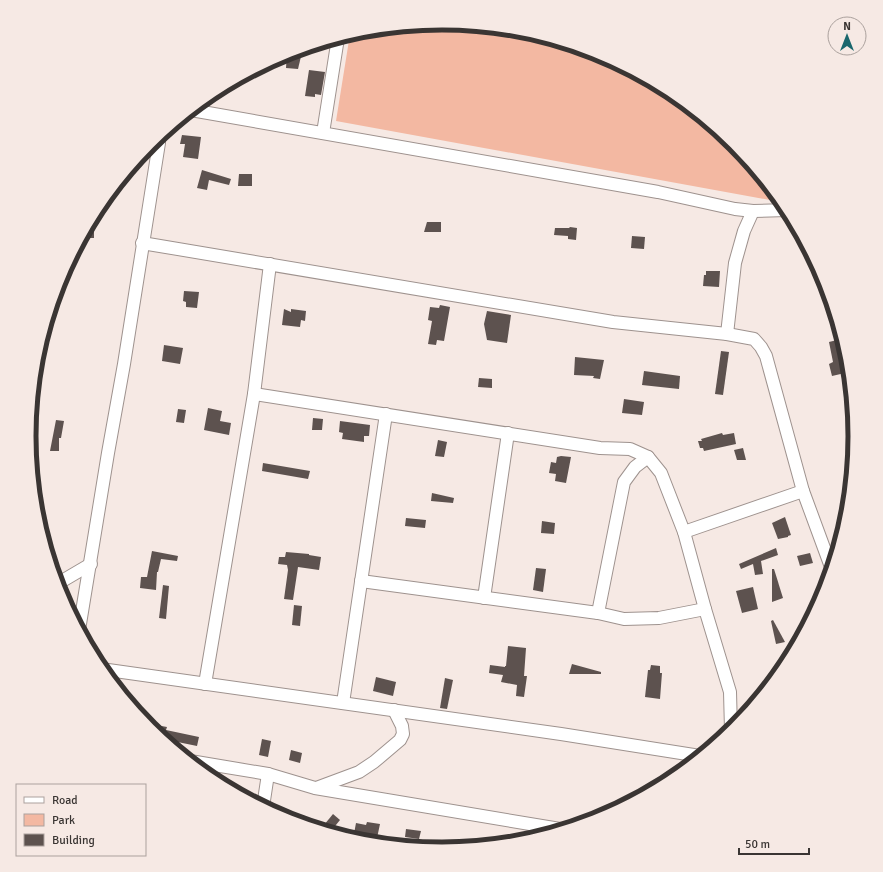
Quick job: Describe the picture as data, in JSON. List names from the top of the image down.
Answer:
{
  "legend": ["Road", "Park", "Building"],
  "scale_bar": "50 m",
  "north": "top"
}
